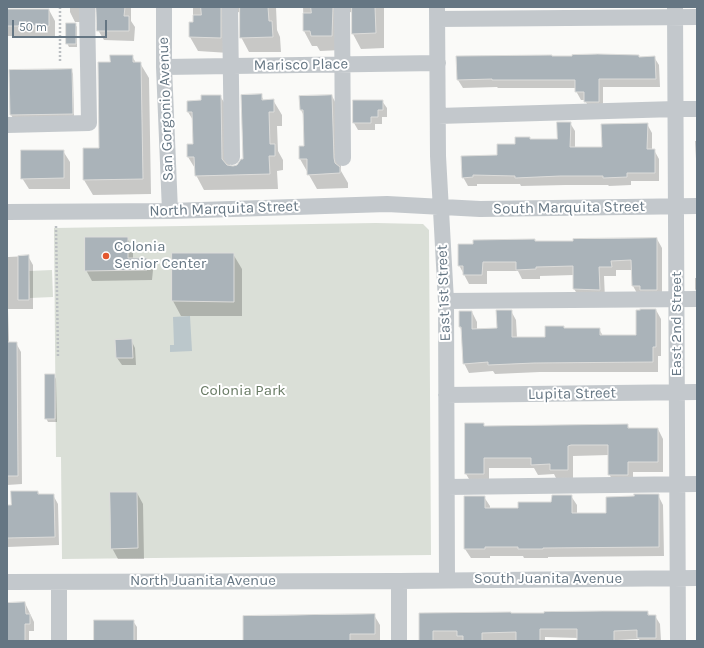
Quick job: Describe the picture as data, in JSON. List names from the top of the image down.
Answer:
{
  "streets": {
    "street": [
      "Marisco Place",
      "San Gorgonio Avenue",
      "South Marquita Street",
      "North Marquita Street",
      "East 1st Street",
      "East 2nd Street",
      "Lupita Street",
      "South Juanita Avenue",
      "North Juanita Avenue"
    ]
  },
  "crossings": [
    ["Marisco Place", "San Gorgonio Avenue"],
    ["Marisco Place", "East 1st Street"],
    ["San Gorgonio Avenue", "North Marquita Street"],
    ["South Marquita Street", "North Marquita Street"],
    ["South Marquita Street", "East 1st Street"],
    ["South Marquita Street", "East 2nd Street"],
    ["North Marquita Street", "East 1st Street"],
    ["East 1st Street", "Lupita Street"],
    ["East 1st Street", "South Juanita Avenue"],
    ["East 2nd Street", "Lupita Street"],
    ["East 2nd Street", "South Juanita Avenue"],
    ["South Juanita Avenue", "North Juanita Avenue"]
  ],
  "parks": ["Colonia Park"],
  "places": ["Colonia Senior Center"],
  "scale_bar": "50 m"
}
